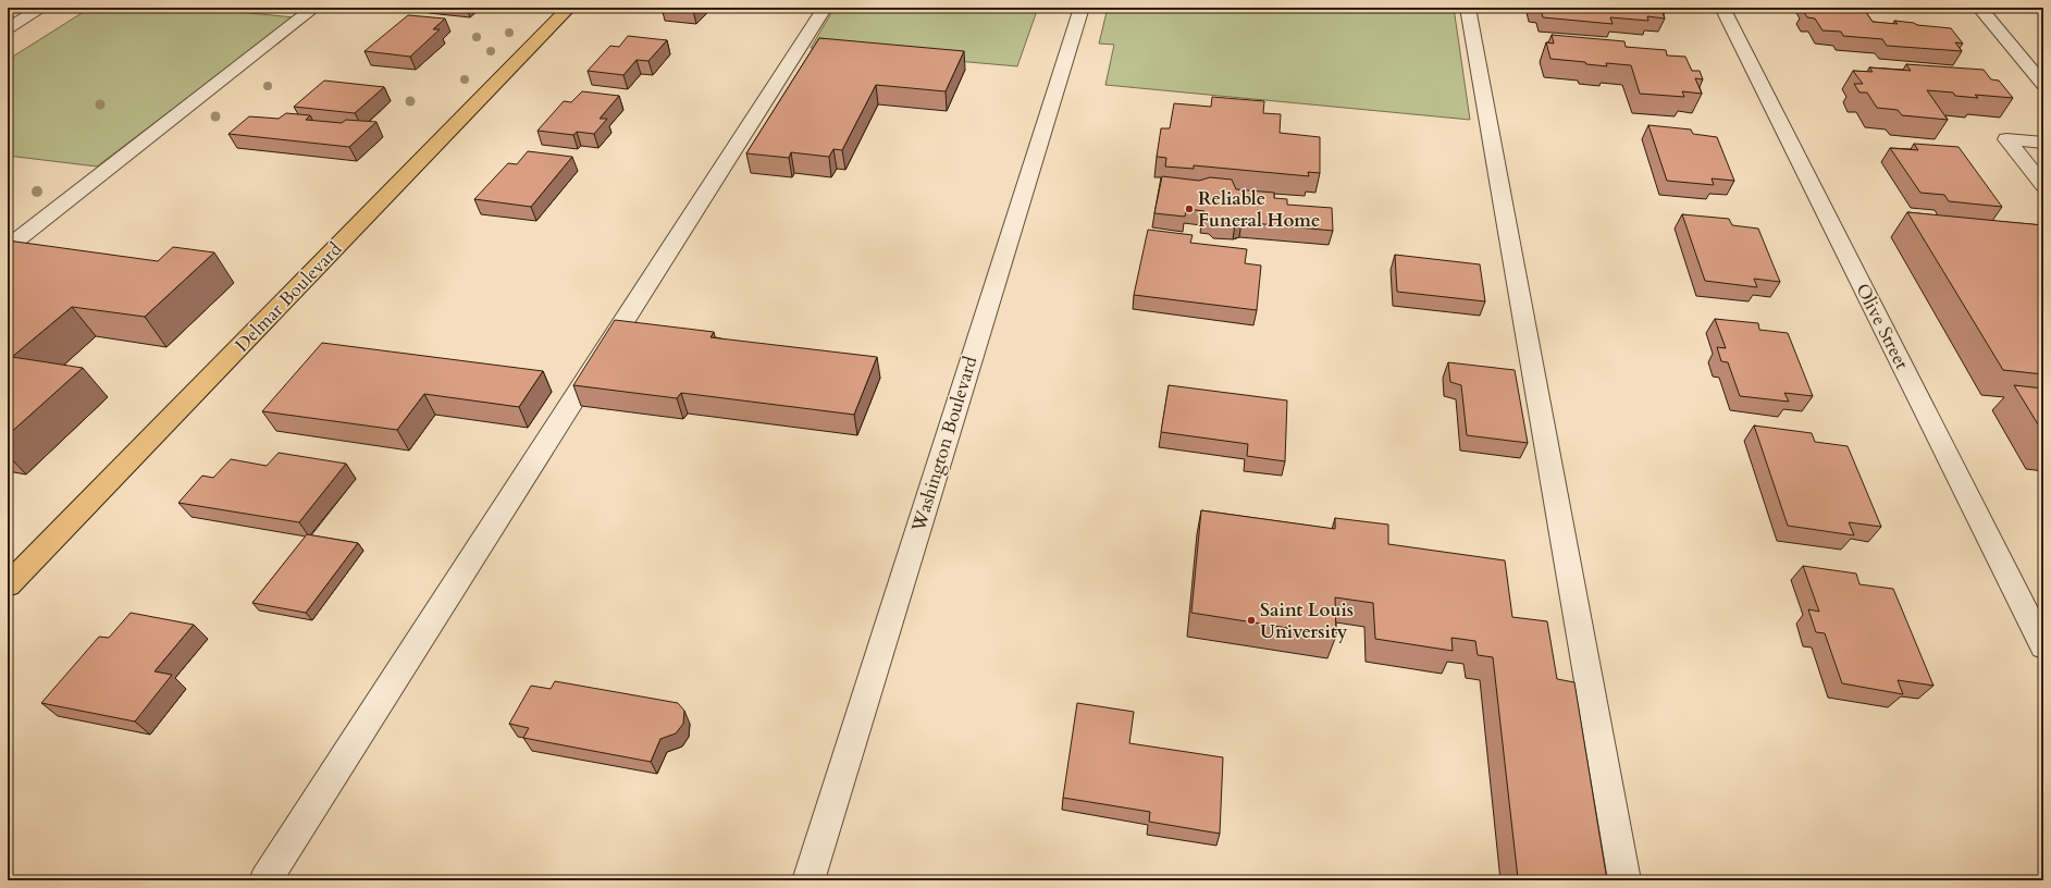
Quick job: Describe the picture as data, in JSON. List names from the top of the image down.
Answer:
{
  "streets": {
    "main road": ["Delmar Boulevard"],
    "street": ["Olive Street", "Washington Boulevard"]
  },
  "places": ["Reliable Funeral Home", "Saint Louis University"]
}
